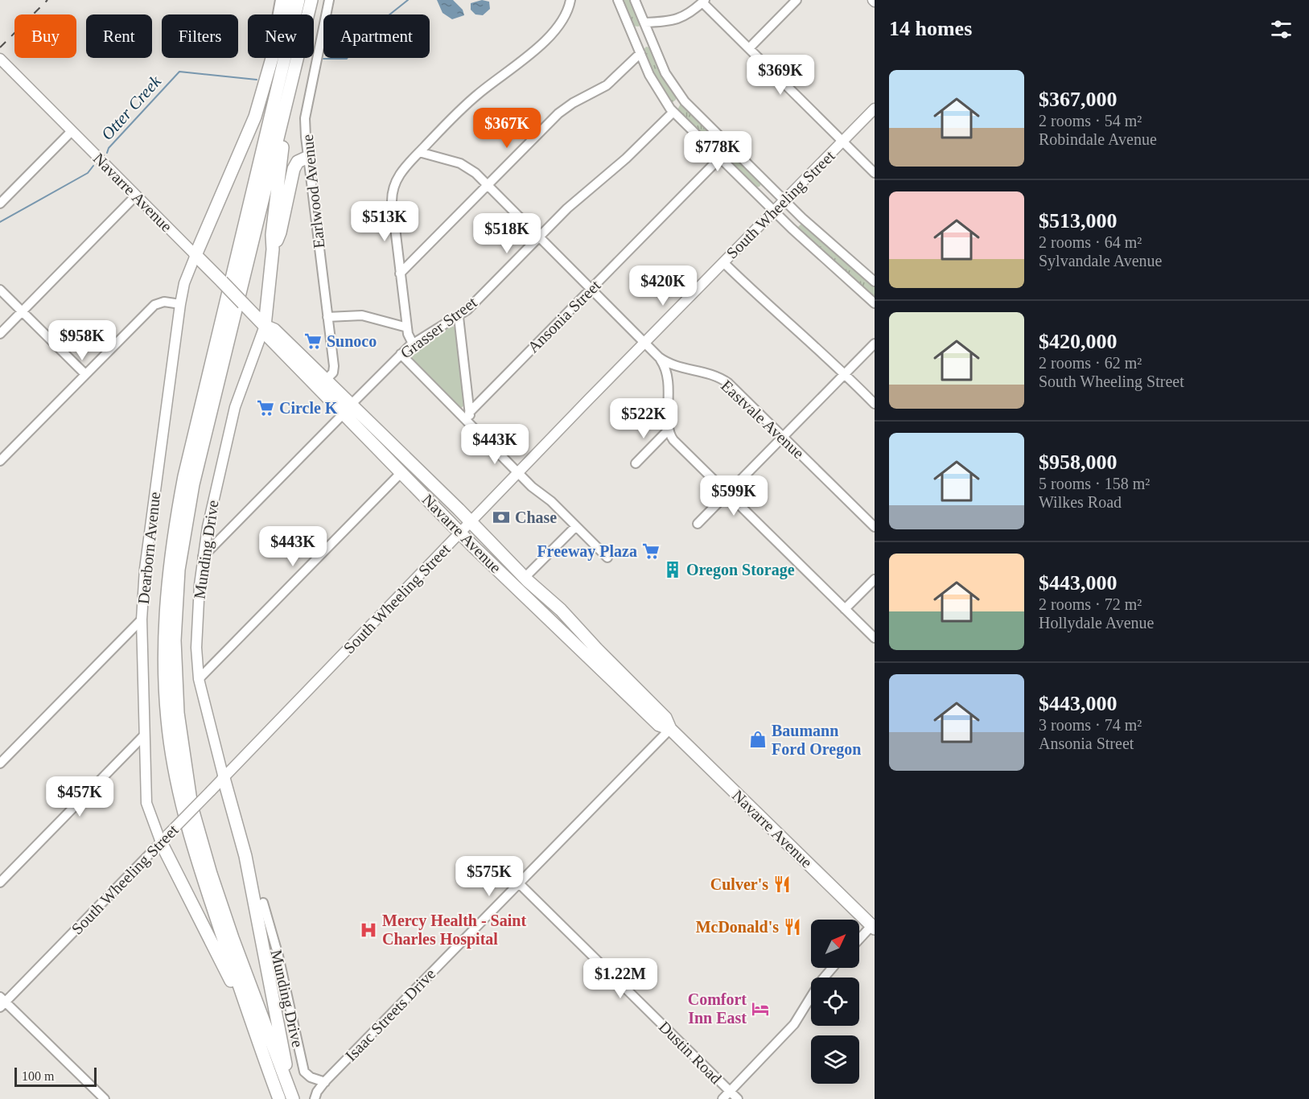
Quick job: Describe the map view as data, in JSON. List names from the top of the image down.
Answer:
{
  "streets": {
    "highway": ["Navarre Avenue"],
    "main road": ["South Wheeling Street", "Dearborn Avenue", "Munding Drive"],
    "street": [
      "Earlwood Avenue",
      "Ansonia Street",
      "Grasser Street",
      "Eastvale Avenue",
      "Isaac Streets Drive",
      "Dustin Road"
    ]
  },
  "crossings": [
    ["Earlwood Avenue", "Navarre Avenue"],
    ["Navarre Avenue", "South Wheeling Street"],
    ["Navarre Avenue", "Grasser Street"],
    ["Navarre Avenue", "Dearborn Avenue"],
    ["Navarre Avenue", "Munding Drive"],
    ["Navarre Avenue", "Isaac Streets Drive"],
    ["South Wheeling Street", "Eastvale Avenue"],
    ["South Wheeling Street", "Dearborn Avenue"],
    ["South Wheeling Street", "Munding Drive"],
    ["Ansonia Street", "Eastvale Avenue"],
    ["Grasser Street", "Eastvale Avenue"],
    ["Grasser Street", "Munding Drive"],
    ["Munding Drive", "Isaac Streets Drive"],
    ["Isaac Streets Drive", "Dustin Road"]
  ],
  "water": ["Otter Creek"],
  "places": {
    "supermarket": ["Sunoco", "Circle K", "Freeway Plaza"],
    "bank": ["Chase"],
    "building": ["Oregon Storage"],
    "shop": ["Baumann Ford Oregon"],
    "restaurant": ["Culver's", "McDonald's"],
    "hospital": ["Mercy Health - Saint Charles Hospital"],
    "hotel": ["Comfort Inn East"]
  },
  "scale_bar": "100 m",
  "north": "top right",
  "page": {
    "heading": "14 homes",
    "chip": [
      "Buy",
      "Rent",
      "Filters",
      "New",
      "Apartment"
    ],
    "price": [
      "$369K",
      "$367K",
      "$778K",
      "$513K",
      "$518K",
      "$420K",
      "$958K",
      "$522K",
      "$443K",
      "$599K",
      "$443K",
      "$457K",
      "$575K",
      "$1.22M"
    ],
    "list": [
      {
        "name": "$367,000",
        "note": "2 rooms · 54 m² · Robindale Avenue"
      },
      {
        "name": "$513,000",
        "note": "2 rooms · 64 m² · Sylvandale Avenue"
      },
      {
        "name": "$420,000",
        "note": "2 rooms · 62 m² · South Wheeling Street"
      },
      {
        "name": "$958,000",
        "note": "5 rooms · 158 m² · Wilkes Road"
      },
      {
        "name": "$443,000",
        "note": "2 rooms · 72 m² · Hollydale Avenue"
      },
      {
        "name": "$443,000",
        "note": "3 rooms · 74 m² · Ansonia Street"
      }
    ],
    "scale": "100 m"
  }
}
